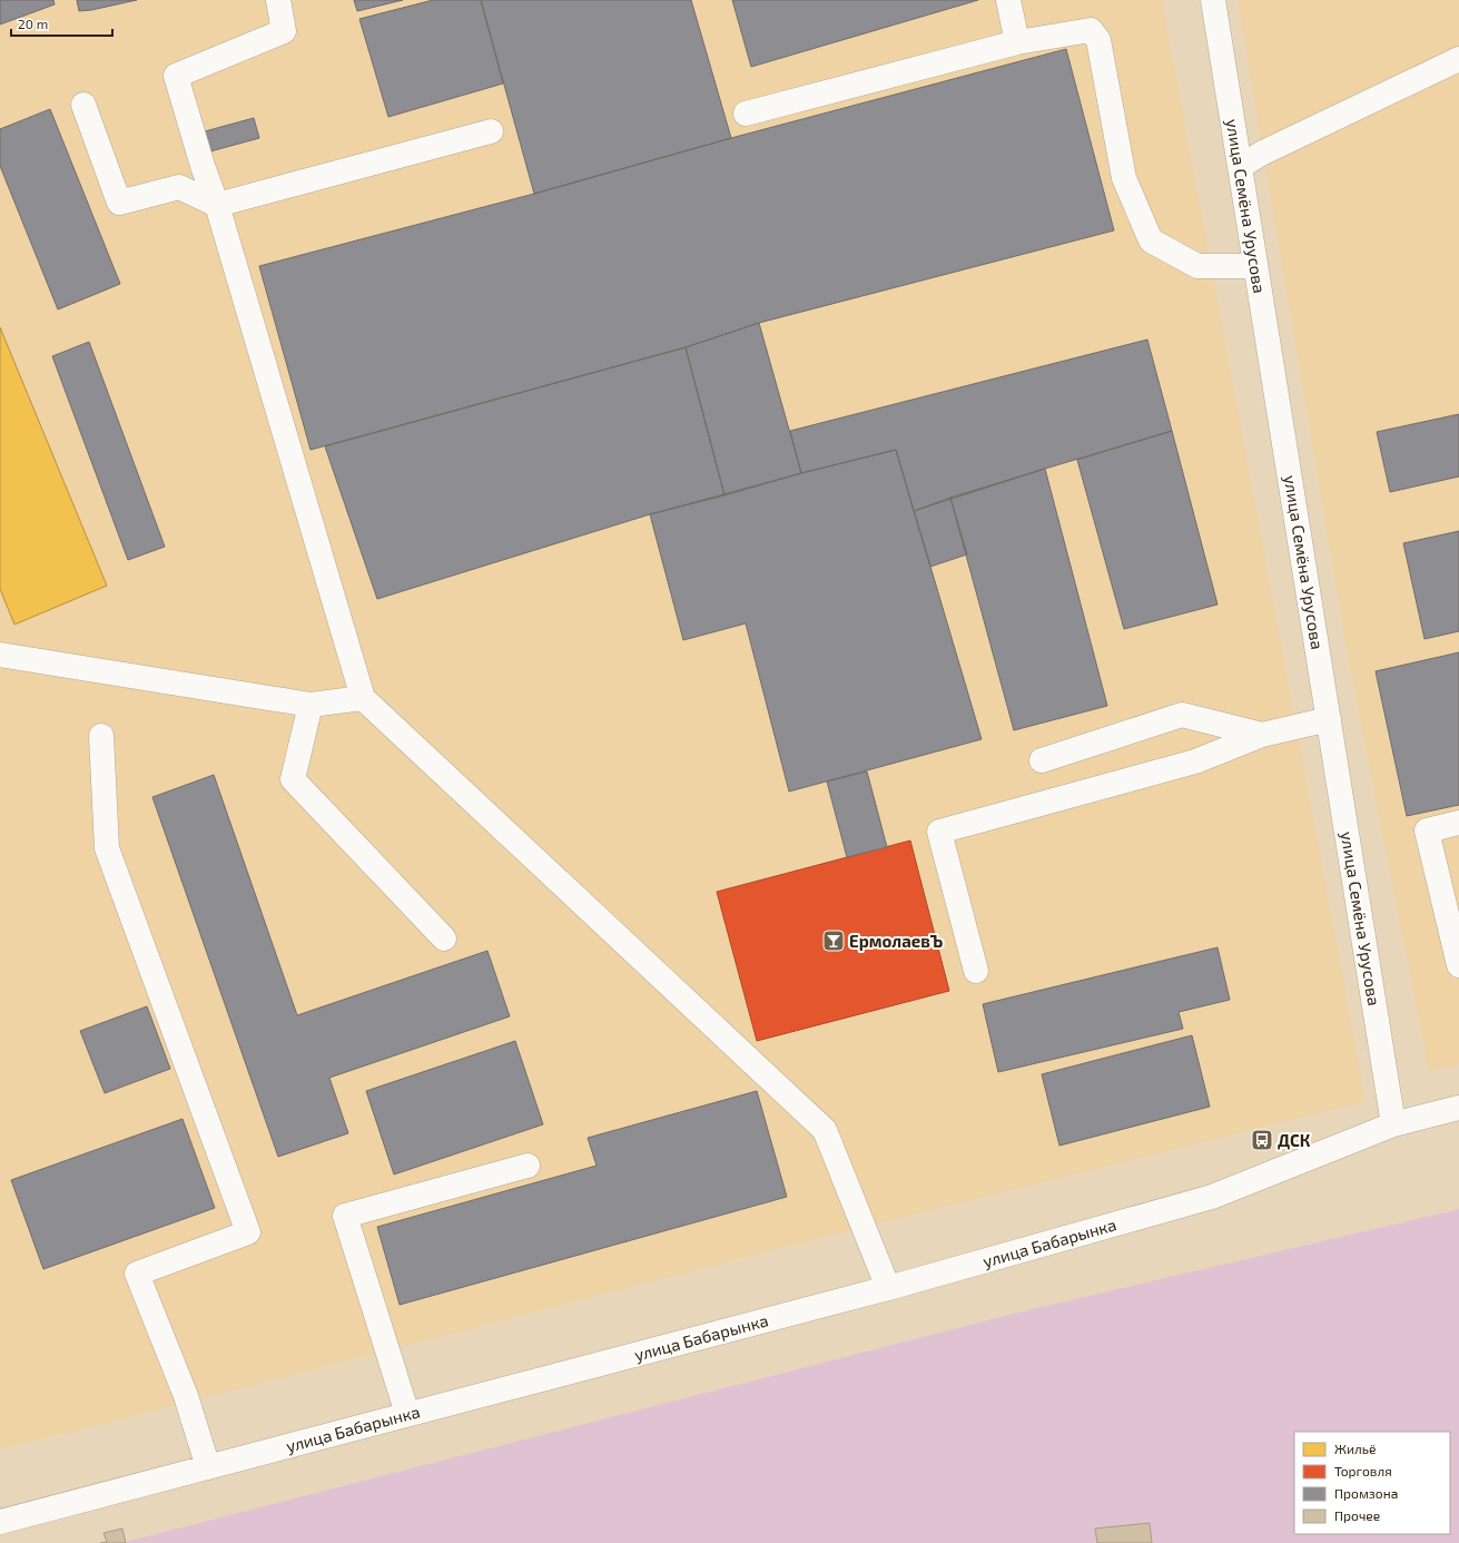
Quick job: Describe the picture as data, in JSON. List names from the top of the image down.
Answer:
{
  "streets": {
    "street": ["улица Семёна Урусова", "улица Бабарынка"]
  },
  "crossings": [
    ["улица Семёна Урусова", "улица Бабарынка"]
  ],
  "places": {
    "bar": ["ЕрмолаевЪ"],
    "bus stop": ["ДСК"]
  },
  "legend": [
    "Жильё",
    "Торговля",
    "Промзона",
    "Прочее"
  ],
  "scale_bar": "20 m"
}
